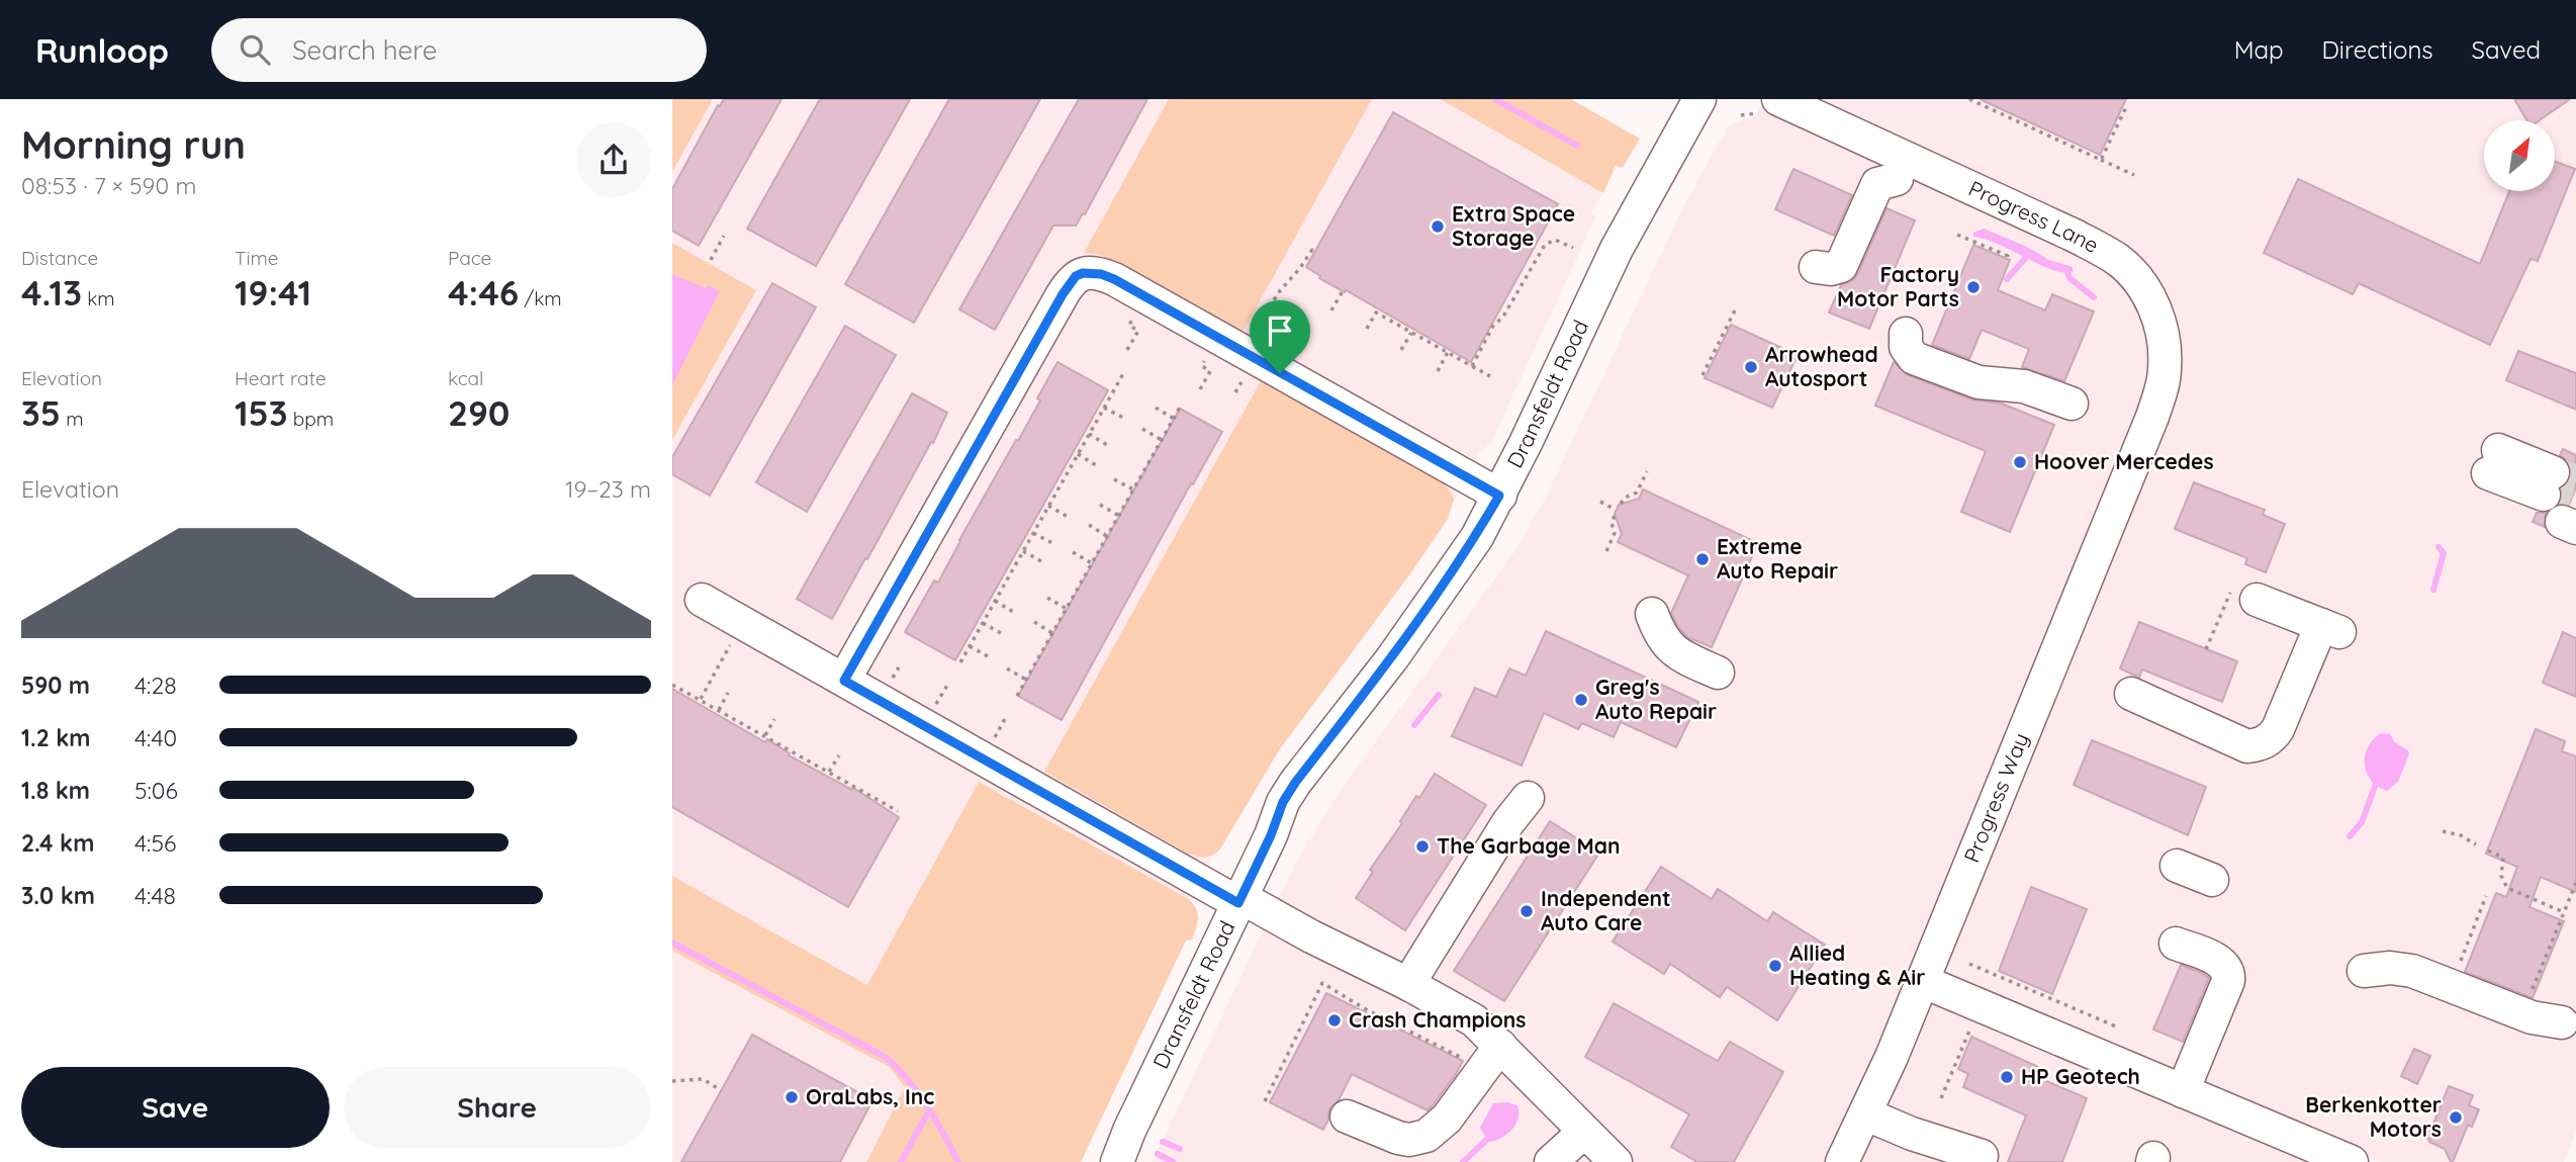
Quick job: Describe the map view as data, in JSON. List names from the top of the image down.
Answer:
{
  "streets": {
    "street": ["Progress Lane", "Dransfeldt Road", "Progress Way"]
  },
  "crossings": [
    ["Progress Lane", "Progress Way"]
  ],
  "places": [
    "Extra Space Storage",
    "Factory Motor Parts",
    "Arrowhead Autosport",
    "Hoover Mercedes",
    "Extreme Auto Repair",
    "Greg's Auto Repair",
    "The Garbage Man",
    "Independent Auto Care",
    "Allied Heating & Air",
    "Crash Champions",
    "HP Geotech",
    "OraLabs, Inc",
    "Berkenkotter Motors"
  ],
  "north": "top right",
  "page": {
    "header": "Runloop",
    "search": "Search here",
    "nav": ["Map", "Directions", "Saved"],
    "heading": ["Morning run", "08:53 · 7 × 590 m"],
    "stats": [
      ["Distance", "4.13 km"],
      ["Time", "19:41"],
      ["Pace", "4:46 /km"],
      ["Elevation", "35 m"],
      ["Heart rate", "153 bpm"],
      ["kcal", "290"]
    ],
    "chart": ["Elevation", "19–23 m"],
    "list": [
      {
        "name": "590 m",
        "note": "4:28"
      },
      {
        "name": "1.2 km",
        "note": "4:40"
      },
      {
        "name": "1.8 km",
        "note": "5:06"
      },
      {
        "name": "2.4 km",
        "note": "4:56"
      },
      {
        "name": "3.0 km",
        "note": "4:48"
      }
    ],
    "buttons": ["Save", "Share"]
  }
}
